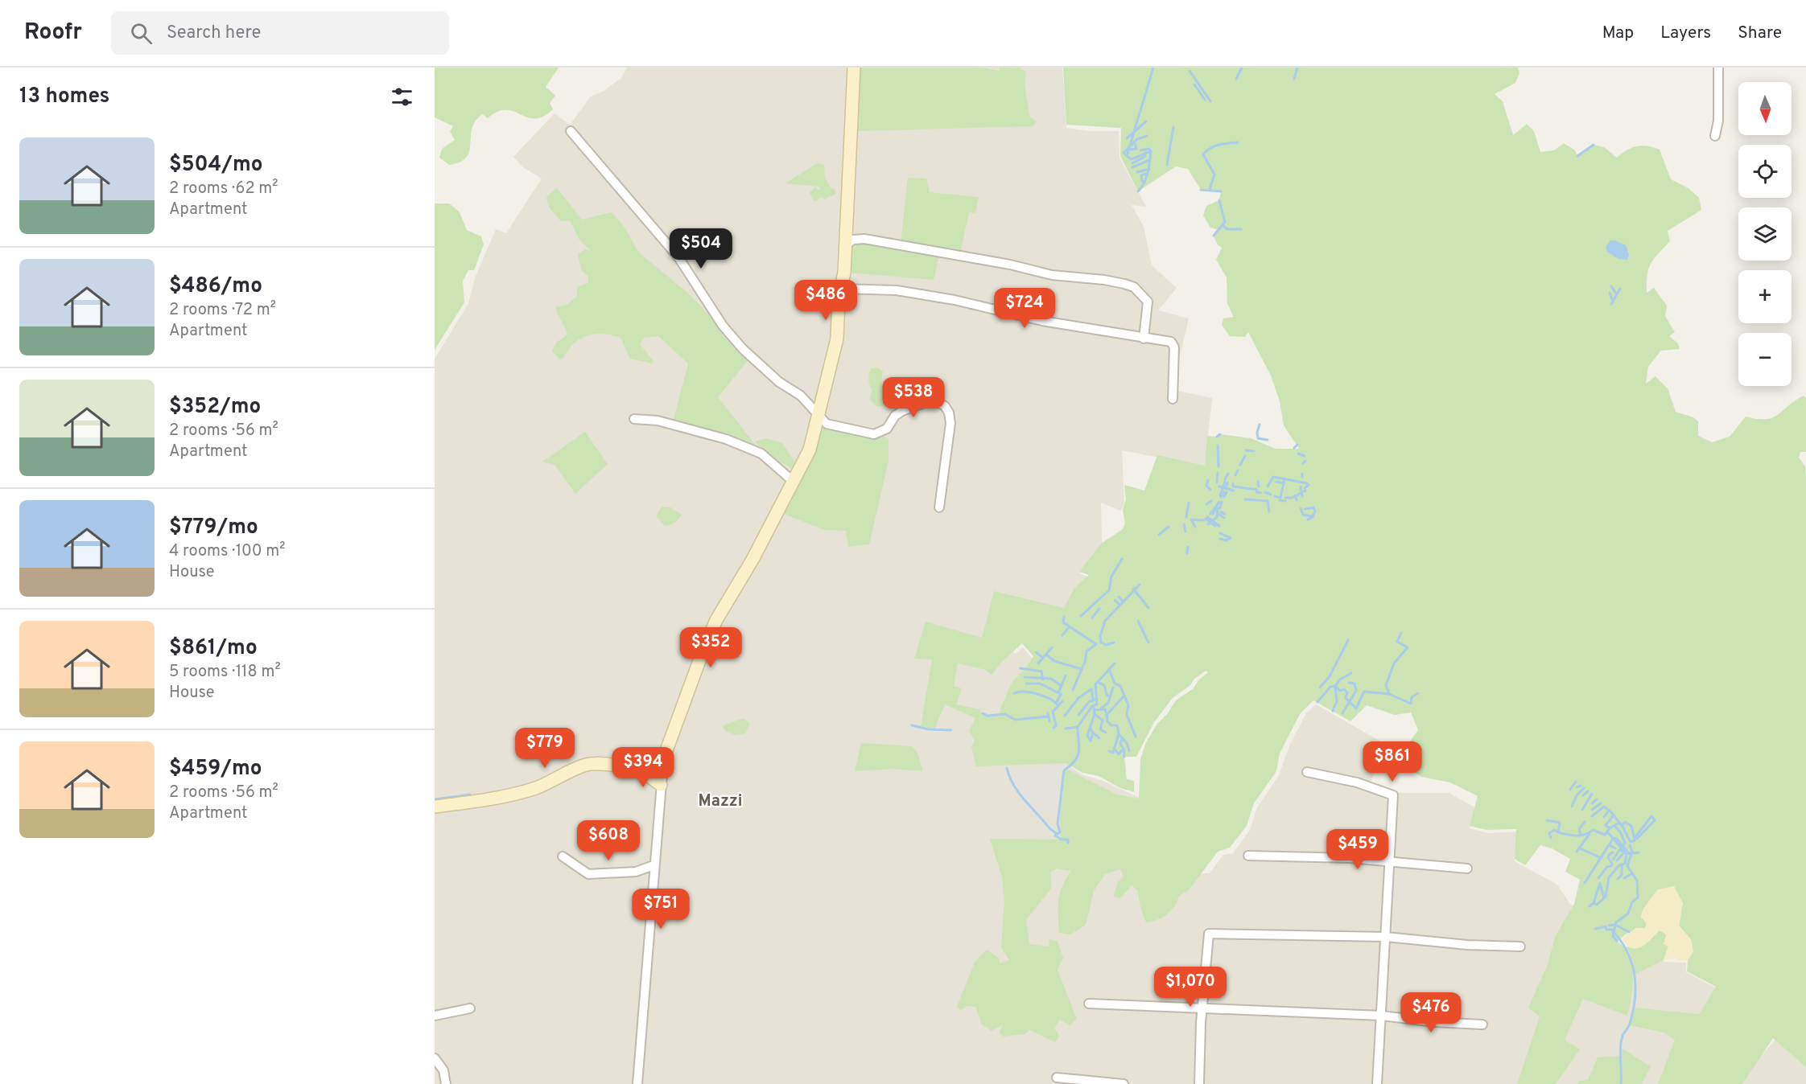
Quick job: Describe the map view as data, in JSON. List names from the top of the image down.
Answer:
{
  "districts": ["Mazzi"],
  "north": "bottom",
  "page": {
    "header": "Roofr",
    "search": "Search here",
    "nav": ["Map", "Layers", "Share"],
    "heading": "13 homes",
    "map_buttons": ["+", "−"],
    "list": [
      {
        "name": "$504/mo",
        "note": "2 rooms · 62 m² · Apartment"
      },
      {
        "name": "$486/mo",
        "note": "2 rooms · 72 m² · Apartment"
      },
      {
        "name": "$352/mo",
        "note": "2 rooms · 56 m² · Apartment"
      },
      {
        "name": "$779/mo",
        "note": "4 rooms · 100 m² · House"
      },
      {
        "name": "$861/mo",
        "note": "5 rooms · 118 m² · House"
      },
      {
        "name": "$459/mo",
        "note": "2 rooms · 56 m² · Apartment"
      }
    ],
    "price": [
      "$504",
      "$486",
      "$724",
      "$538",
      "$352",
      "$779",
      "$861",
      "$394",
      "$608",
      "$459",
      "$751",
      "$1,070",
      "$476"
    ]
  }
}
